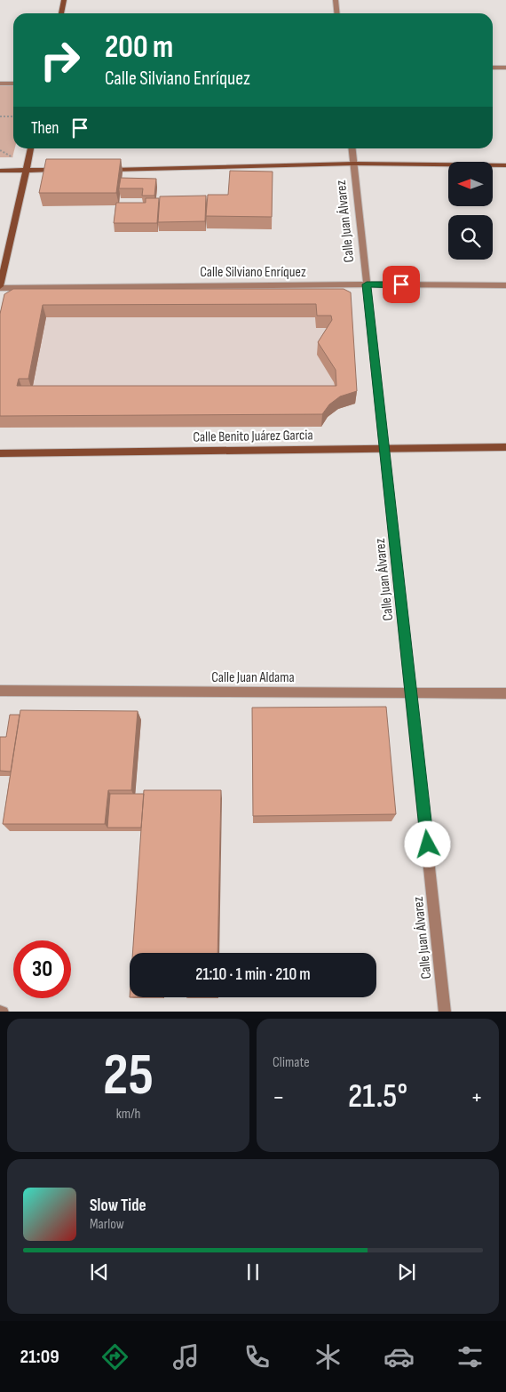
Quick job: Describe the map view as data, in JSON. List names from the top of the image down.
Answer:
{
  "streets": {
    "main road": ["Calle Benito Juárez Garcia"],
    "street": ["Calle Juan Álvarez", "Calle Silviano Enríquez", "Calle Juan Aldama"]
  },
  "crossings": [
    ["Calle Juan Álvarez", "Calle Silviano Enríquez"],
    ["Calle Juan Álvarez", "Calle Benito Juárez Garcia"],
    ["Calle Juan Álvarez", "Calle Juan Aldama"]
  ],
  "north": "left",
  "page": {
    "turn": ["200 m", "Calle Silviano Enríquez"],
    "then": "Then",
    "limit": "30",
    "trip": "21:10 · 1 min · 210 m",
    "tile": [
      ["25", "km/h"],
      "Climate"
    ],
    "heat": ["−", "21.5°", "+"],
    "song": ["Slow Tide", "Marlow"],
    "tabs": "21:09"
  }
}
